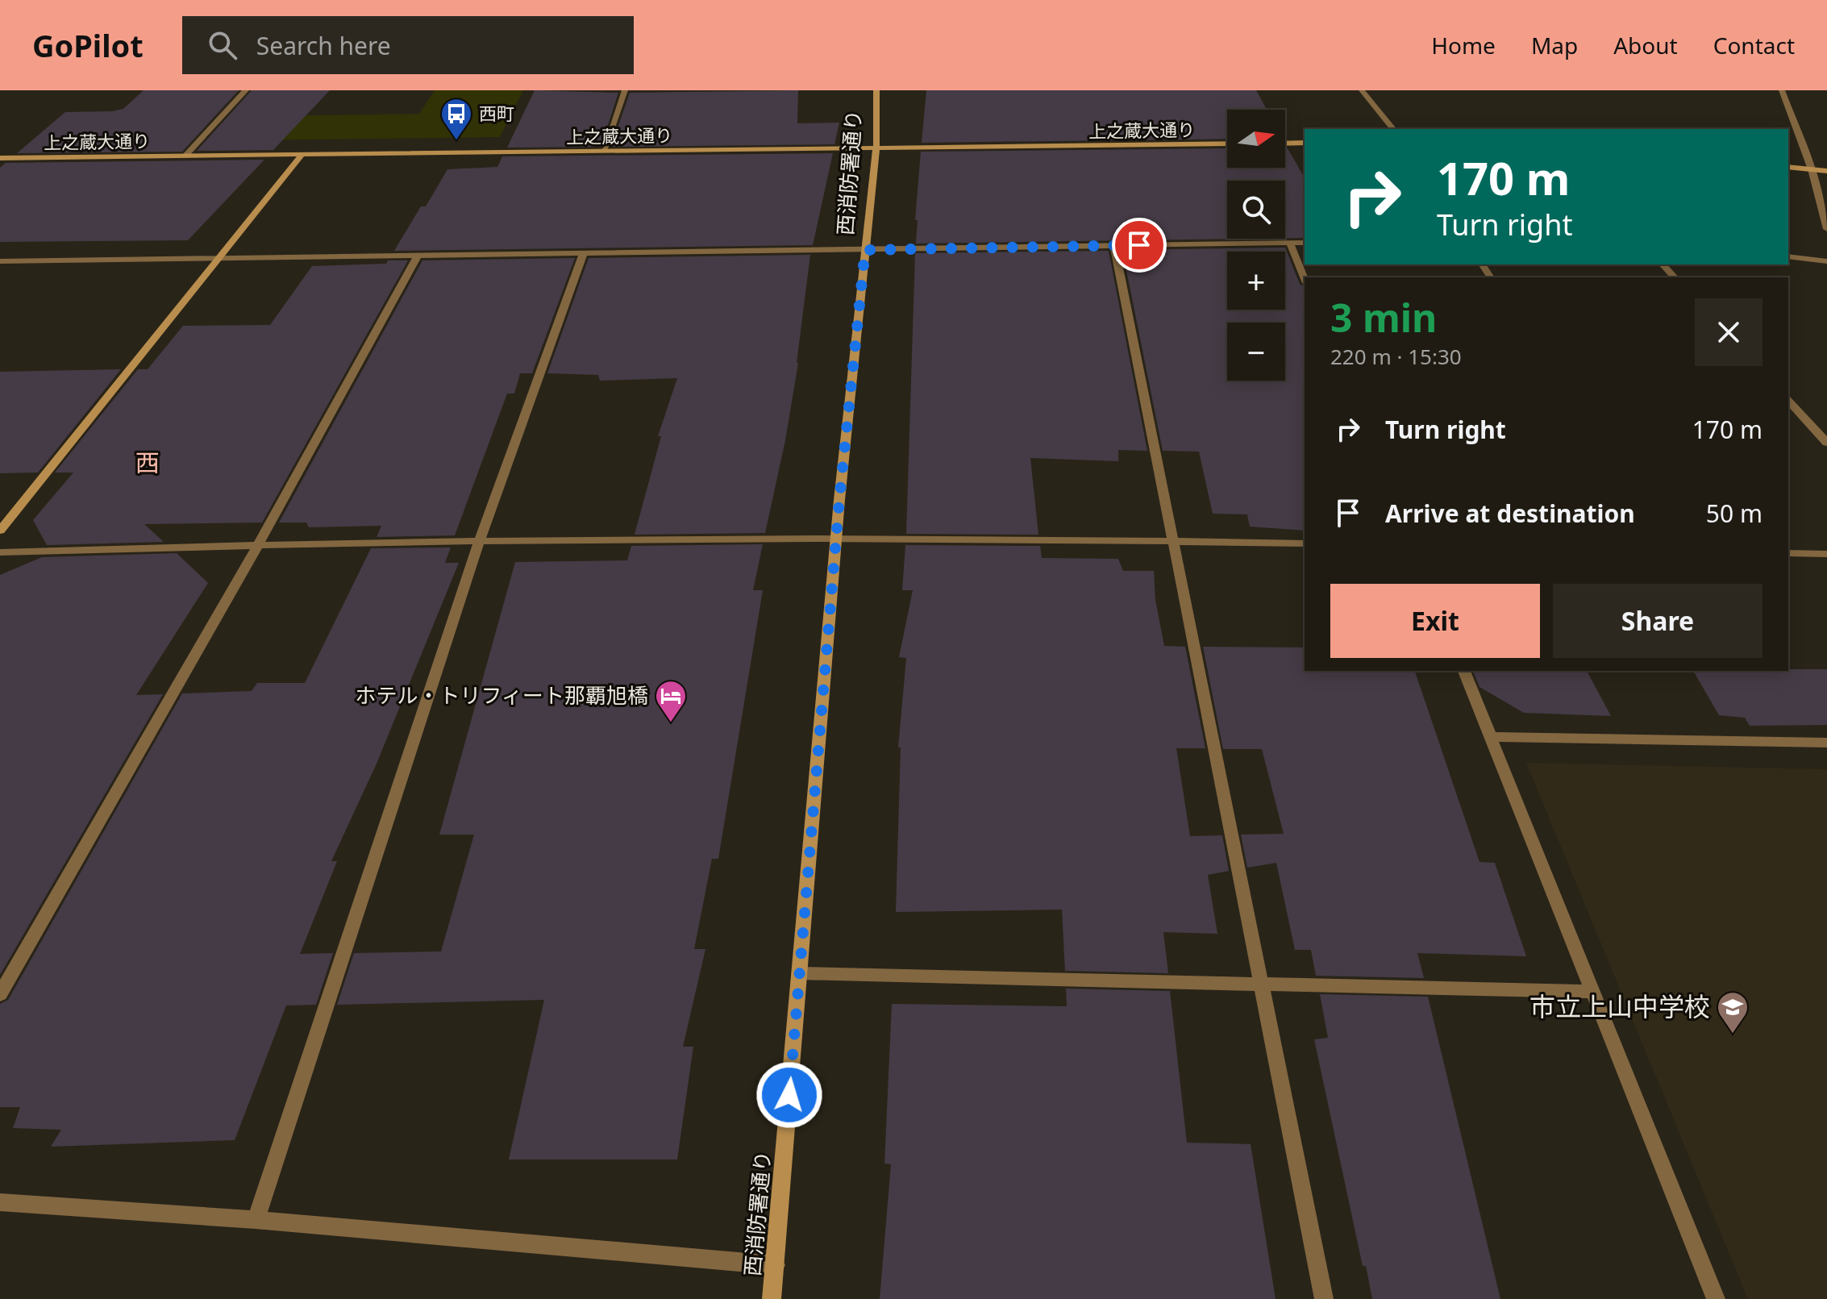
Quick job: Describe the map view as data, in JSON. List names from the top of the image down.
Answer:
{
  "streets": {
    "street": ["上之蔵大通り", "西消防署通り"]
  },
  "crossings": [
    ["上之蔵大通り", "西消防署通り"]
  ],
  "districts": ["西"],
  "places": {
    "bus stop": ["西町"],
    "hotel": ["ホテル・トリフィート那覇旭橋"],
    "school or university": ["市立上山中学校"]
  },
  "north": "right",
  "page": {
    "header": "GoPilot",
    "search": "Search here",
    "nav": [
      "Home",
      "Map",
      "About",
      "Contact"
    ],
    "map_buttons": ["+", "−"],
    "turn": ["170 m", "Turn right"],
    "heading": ["3 min", "220 m · 15:30"],
    "list": [
      {
        "name": "Turn right",
        "value": "170 m"
      },
      {
        "name": "Arrive at destination",
        "value": "50 m"
      }
    ],
    "buttons": ["Exit", "Share"]
  }
}
